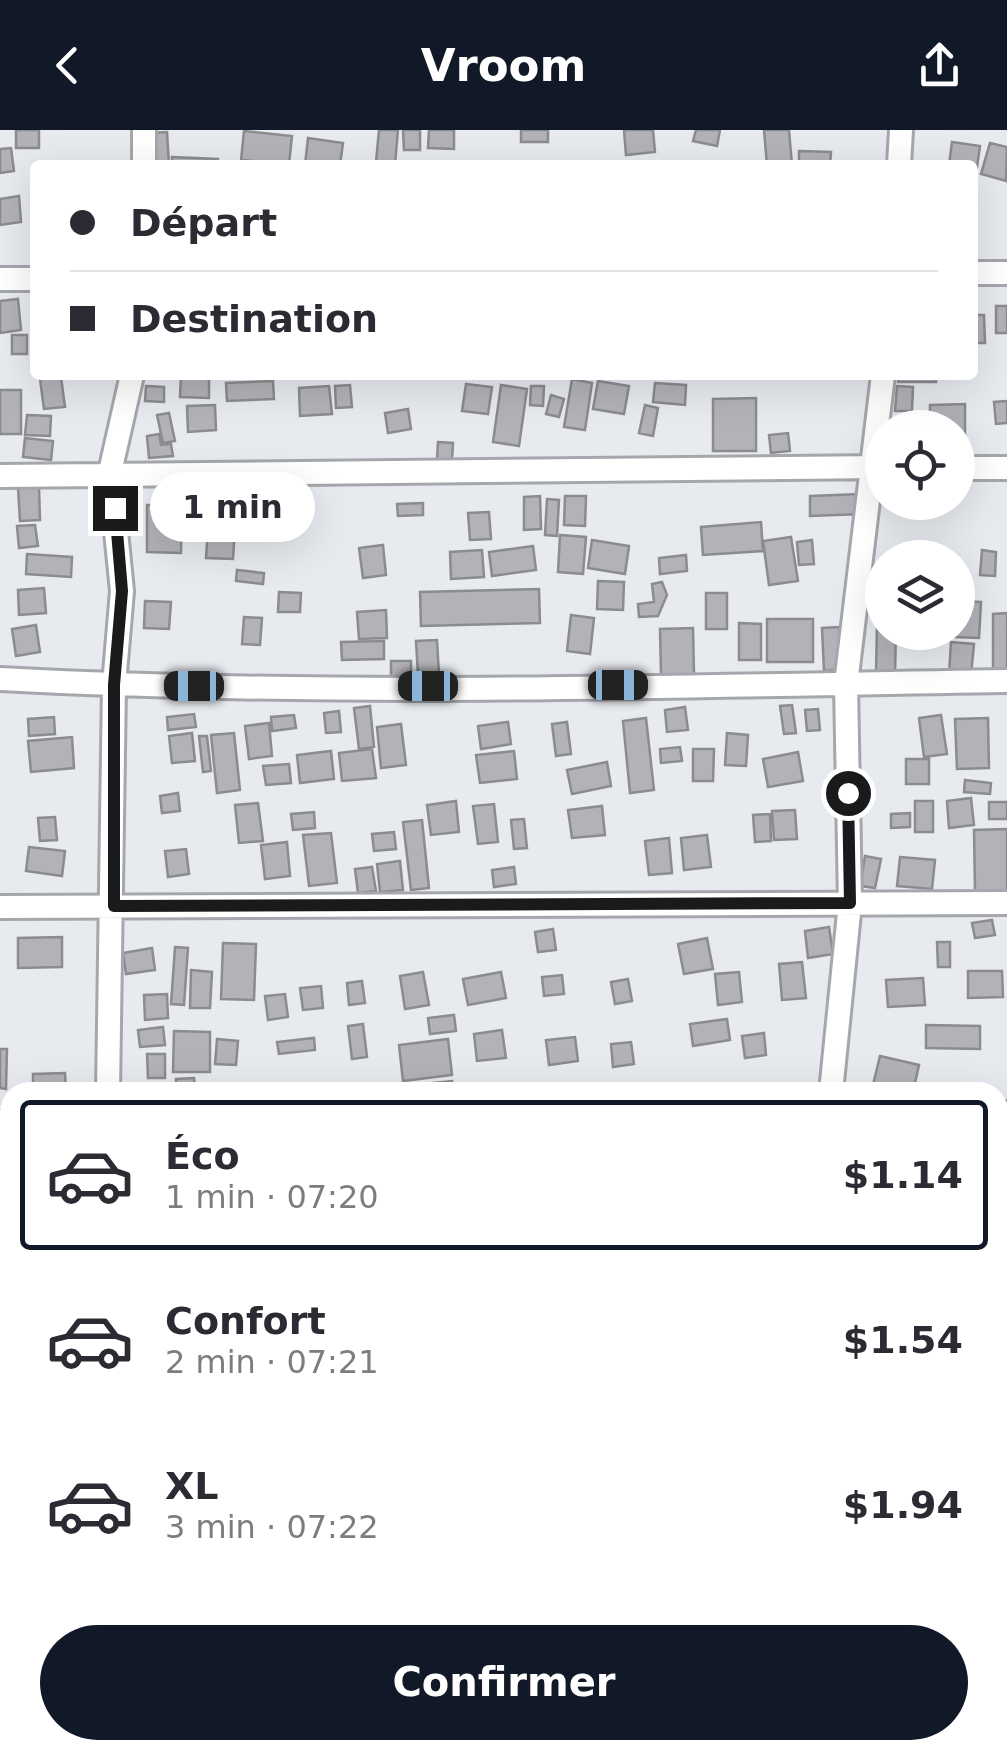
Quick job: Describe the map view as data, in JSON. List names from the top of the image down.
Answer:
{
  "page": {
    "header": "Vroom",
    "banner": ["Départ", "Destination"],
    "bubble": "1 min",
    "list": [
      {
        "name": "Éco",
        "note": "1 min · 07:20",
        "value": "$1.14"
      },
      {
        "name": "Confort",
        "note": "2 min · 07:21",
        "value": "$1.54"
      },
      {
        "name": "XL",
        "note": "3 min · 07:22",
        "value": "$1.94"
      }
    ],
    "buttons": "Confirmer"
  }
}
